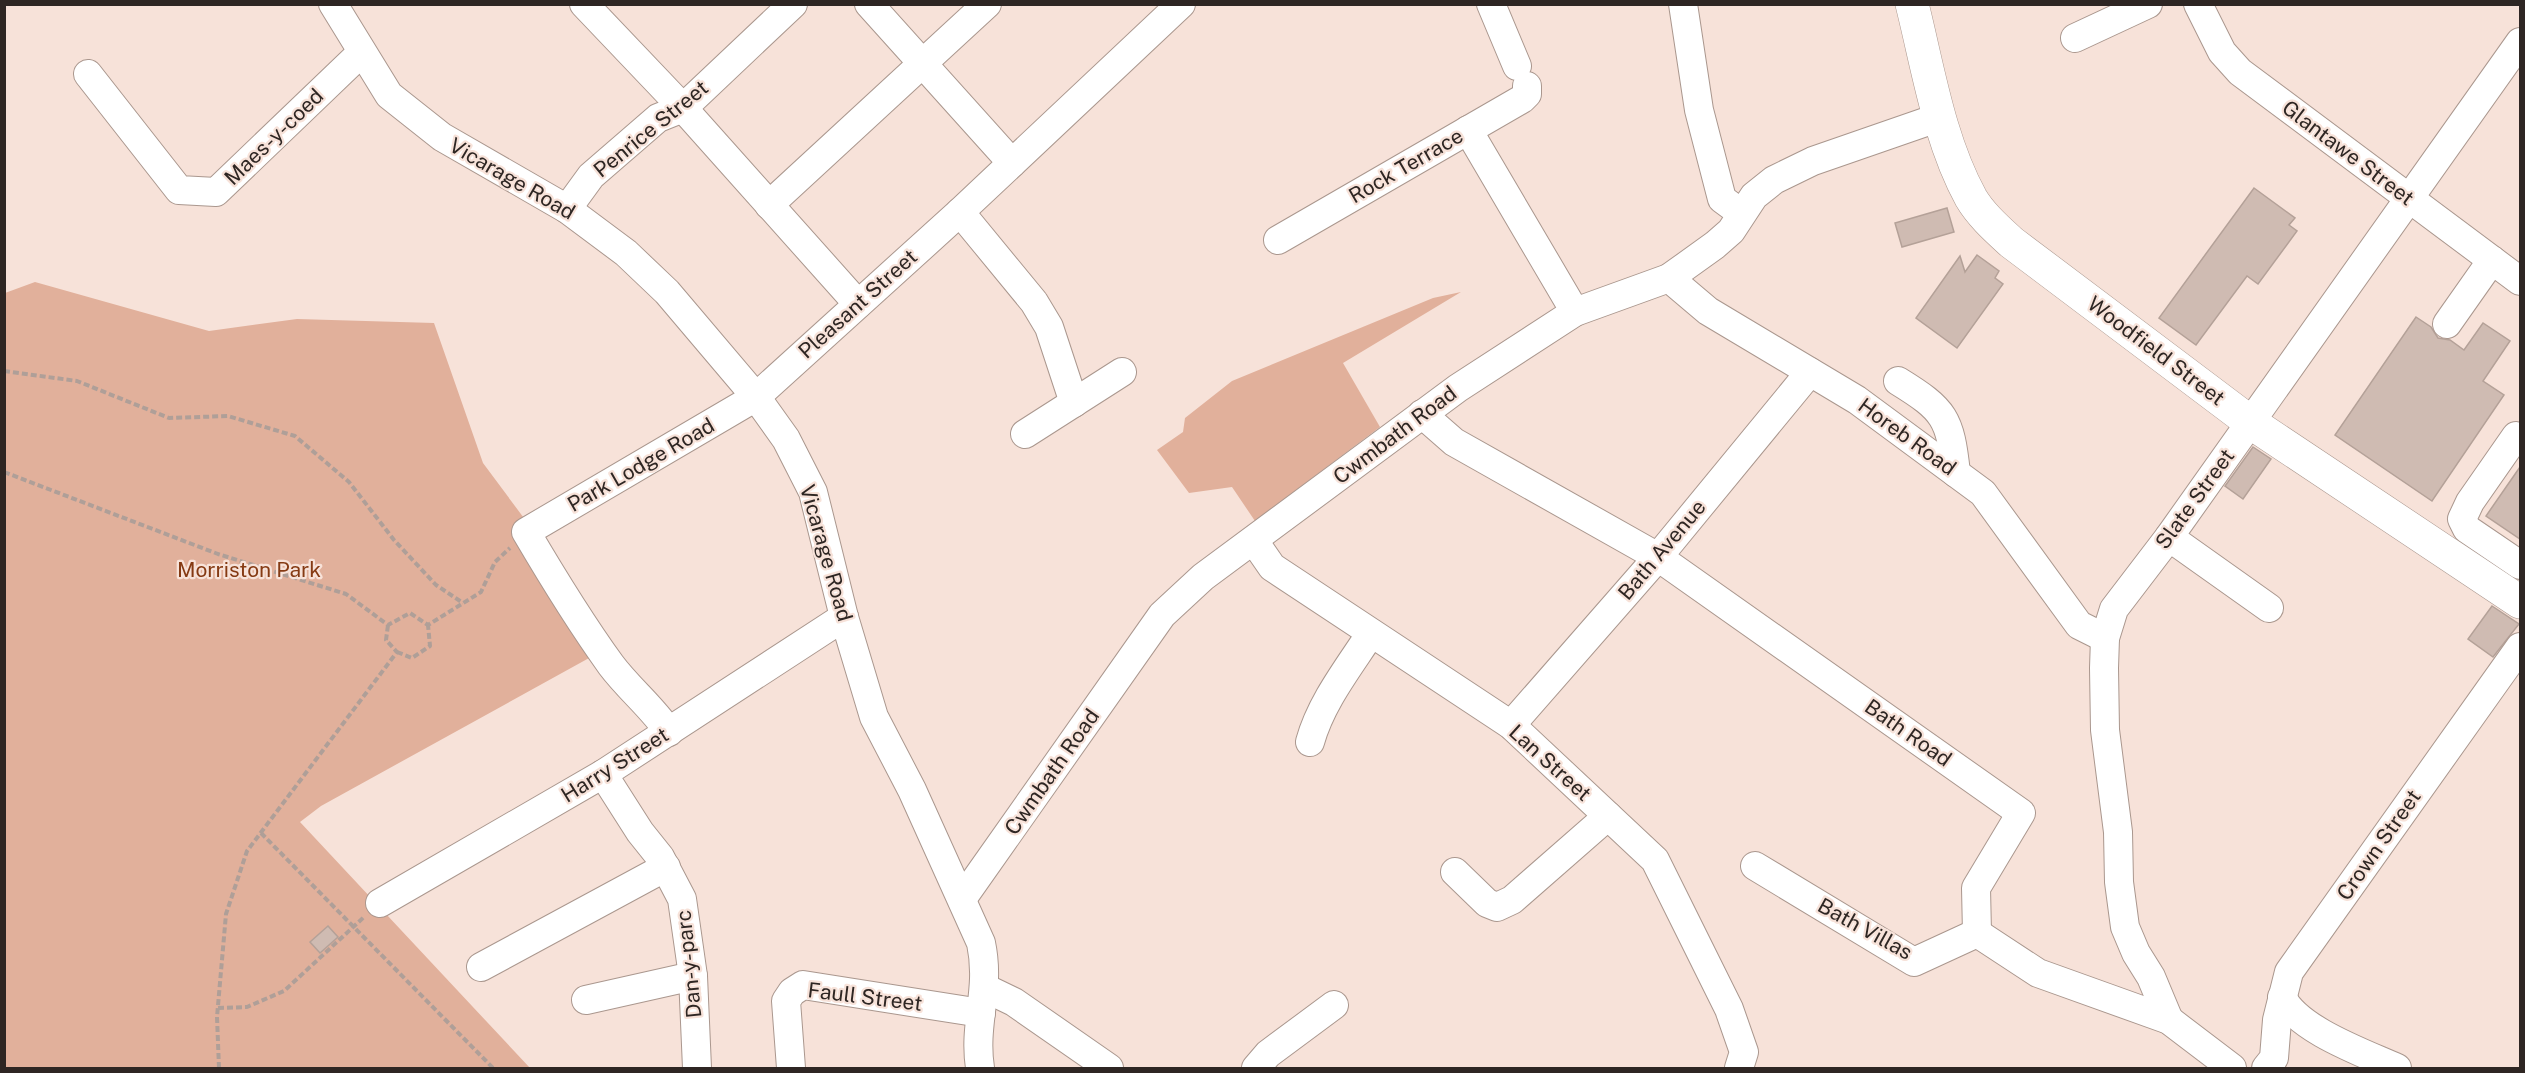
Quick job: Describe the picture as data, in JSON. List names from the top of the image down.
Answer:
{
  "streets": {
    "main road": ["Woodfield Street"],
    "street": [
      "Penrice Street",
      "Maes-y-coed",
      "Glantawe Street",
      "Rock Terrace",
      "Vicarage Road",
      "Pleasant Street",
      "Cwmbath Road",
      "Horeb Road",
      "Park Lodge Road",
      "Slate Street",
      "Bath Avenue",
      "Bath Road",
      "Lan Street",
      "Harry Street",
      "Crown Street",
      "Bath Villas",
      "Dan-y-parc",
      "Faull Street"
    ]
  },
  "crossings": [
    ["Penrice Street", "Vicarage Road"],
    ["Maes-y-coed", "Vicarage Road"],
    ["Glantawe Street", "Slate Street"],
    ["Vicarage Road", "Pleasant Street"],
    ["Vicarage Road", "Cwmbath Road"],
    ["Vicarage Road", "Park Lodge Road"],
    ["Vicarage Road", "Harry Street"],
    ["Vicarage Road", "Faull Street"],
    ["Pleasant Street", "Park Lodge Road"],
    ["Woodfield Street", "Cwmbath Road"],
    ["Woodfield Street", "Slate Street"],
    ["Cwmbath Road", "Horeb Road"],
    ["Cwmbath Road", "Bath Road"],
    ["Cwmbath Road", "Lan Street"],
    ["Horeb Road", "Slate Street"],
    ["Horeb Road", "Bath Avenue"],
    ["Bath Avenue", "Bath Road"],
    ["Bath Avenue", "Lan Street"],
    ["Bath Road", "Bath Villas"],
    ["Harry Street", "Dan-y-parc"]
  ],
  "parks": ["Morriston Park"]
}
